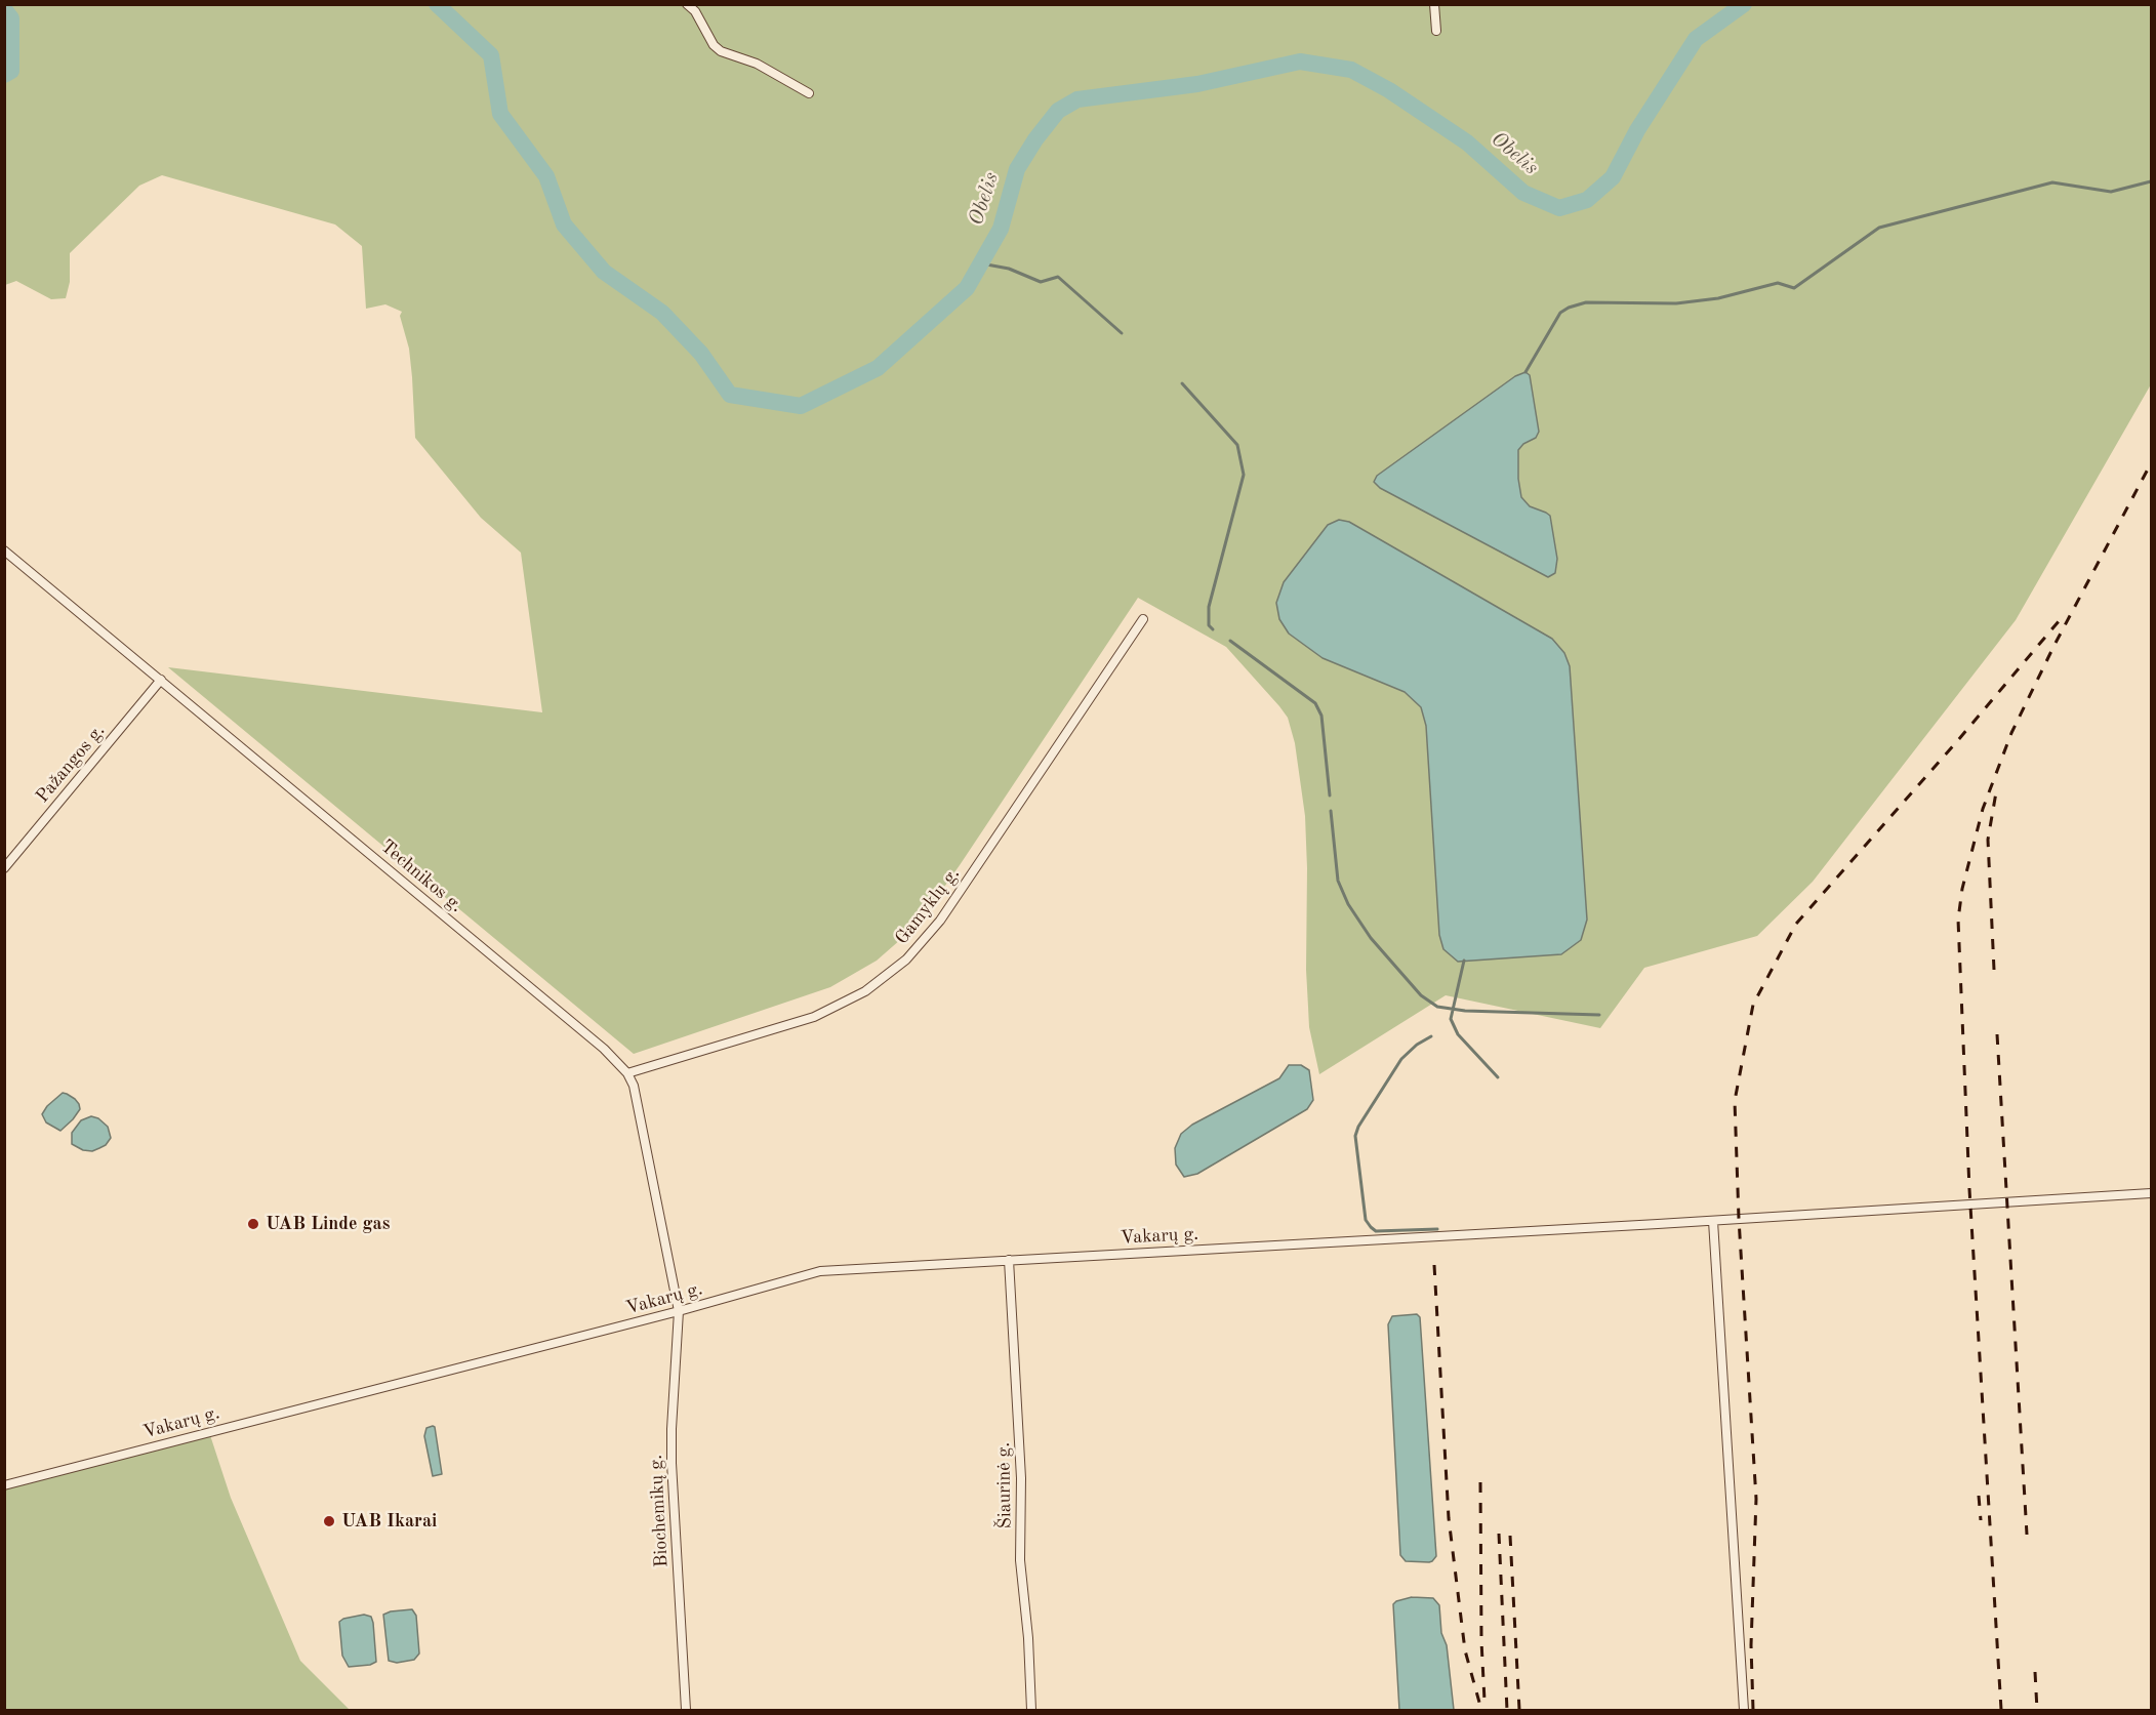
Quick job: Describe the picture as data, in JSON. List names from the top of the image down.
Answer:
{
  "streets": {
    "street": [
      "Pažangos g.",
      "Technikos g.",
      "Gamyklų g.",
      "Vakarų g.",
      "Šiaurinė g.",
      "Biochemikų g."
    ]
  },
  "crossings": [
    ["Pažangos g.", "Technikos g."],
    ["Technikos g.", "Gamyklų g."],
    ["Technikos g.", "Vakarų g."],
    ["Technikos g.", "Biochemikų g."],
    ["Vakarų g.", "Šiaurinė g."],
    ["Vakarų g.", "Biochemikų g."]
  ],
  "water": ["Obelis"],
  "places": ["UAB Linde gas", "UAB Ikarai"]
}
